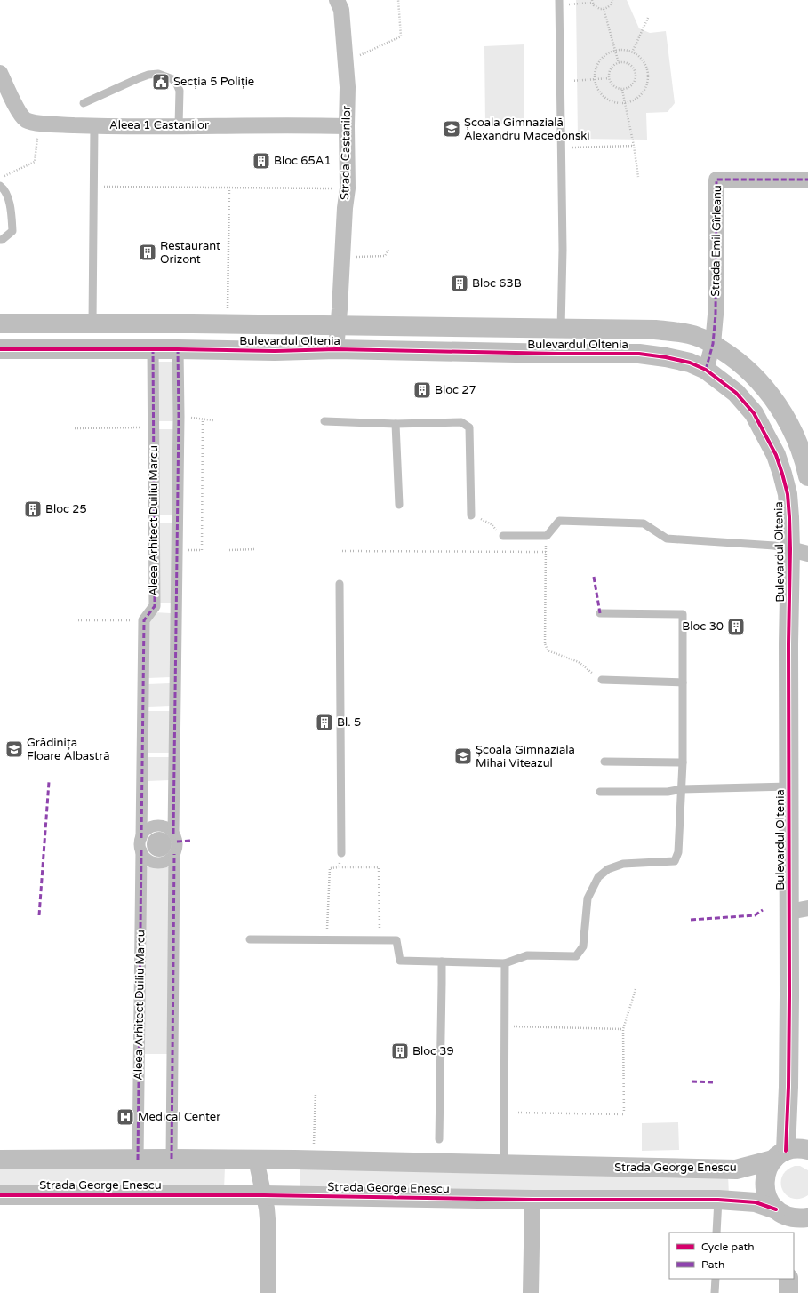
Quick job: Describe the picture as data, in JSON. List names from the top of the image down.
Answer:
{
  "streets": {
    "street": [
      "Aleea 1 Castanilor",
      "Strada Castanilor",
      "Strada Emil Gîrleanu",
      "Bulevardul Oltenia",
      "Aleea Arhitect Duiliu Marcu",
      "Strada George Enescu"
    ]
  },
  "crossings": [
    ["Aleea 1 Castanilor", "Strada Castanilor"],
    ["Strada Castanilor", "Bulevardul Oltenia"],
    ["Strada Emil Gîrleanu", "Bulevardul Oltenia"],
    ["Bulevardul Oltenia", "Aleea Arhitect Duiliu Marcu"],
    ["Bulevardul Oltenia", "Strada George Enescu"],
    ["Aleea Arhitect Duiliu Marcu", "Strada George Enescu"]
  ],
  "places": {
    "public building": ["Secția 5 Poliție"],
    "school or university": ["Școala Gimnazială Alexandru Macedonski", "Grădinița Floare Albastră", "Școala Gimnazială Mihai Viteazul"],
    "building": [
      "Bloc 65A1",
      "Restaurant Orizont",
      "Bloc 63B",
      "Bloc 27",
      "Bloc 25",
      "Bloc 30",
      "Bl. 5",
      "Bloc 39"
    ],
    "hospital": ["Medical Center"]
  },
  "legend": ["Cycle path", "Path"]
}
